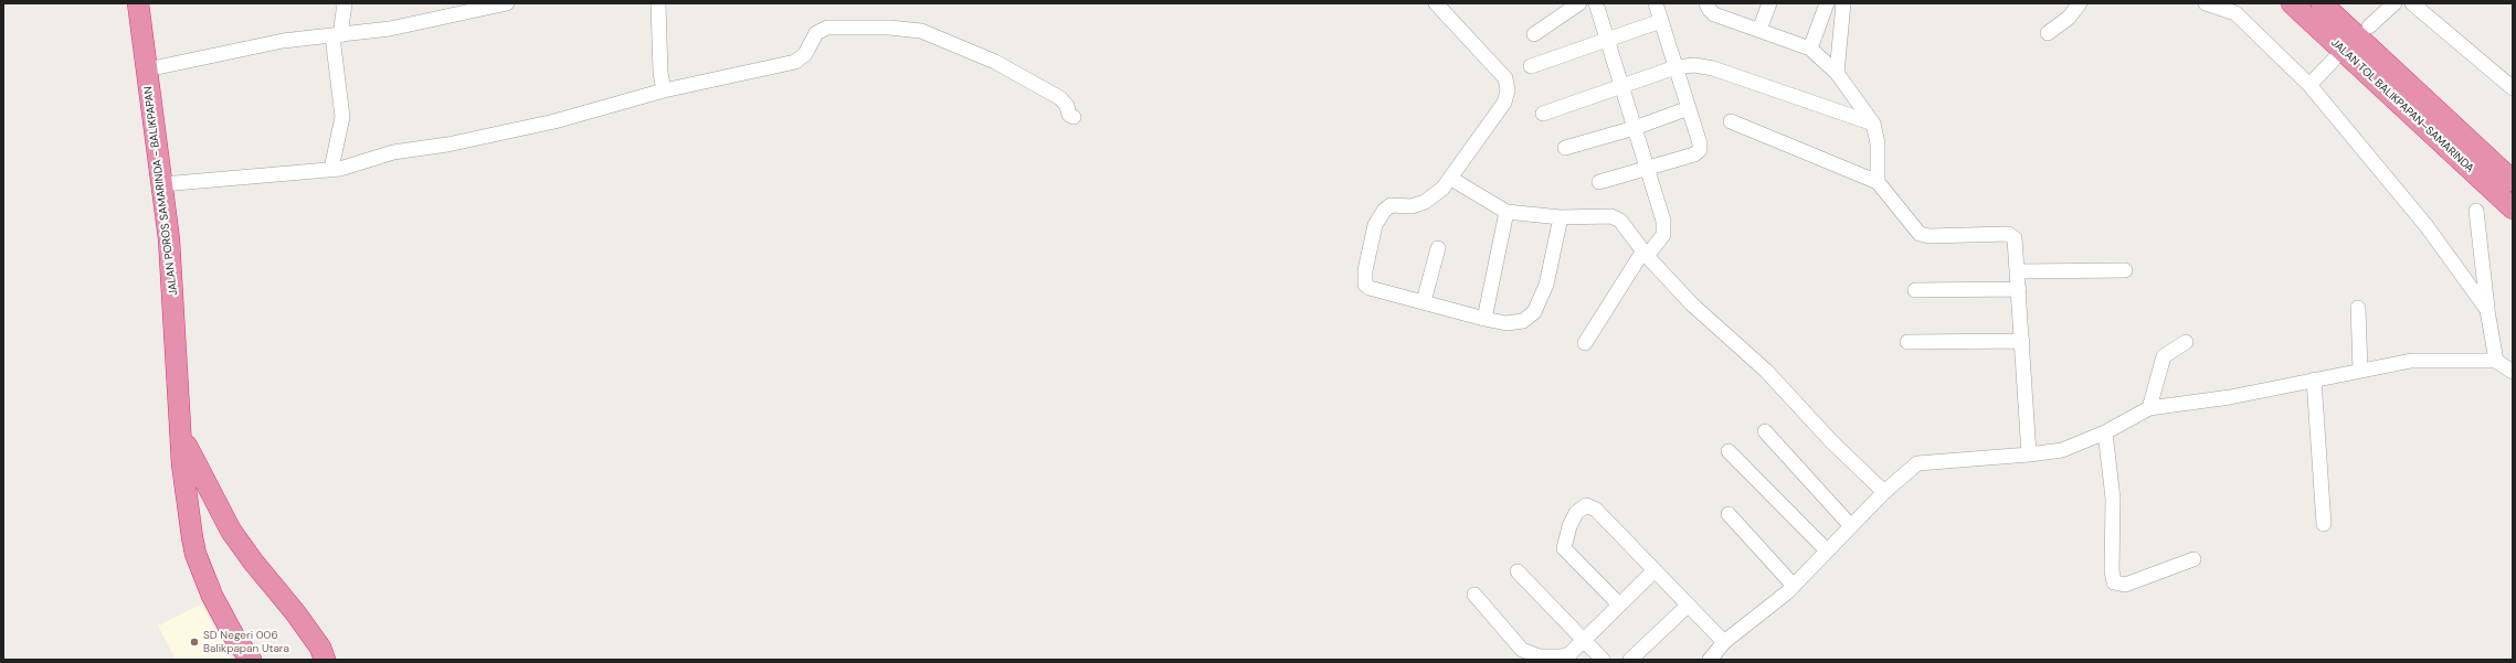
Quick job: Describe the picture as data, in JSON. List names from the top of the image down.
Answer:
{
  "streets": {
    "highway": ["JALAN TOL BALIKPAPAN–SAMARINDA", "JALAN POROS SAMARINDA - BALIKPAPAN"]
  },
  "places": ["SD Negeri 006 Balikpapan Utara"]
}
